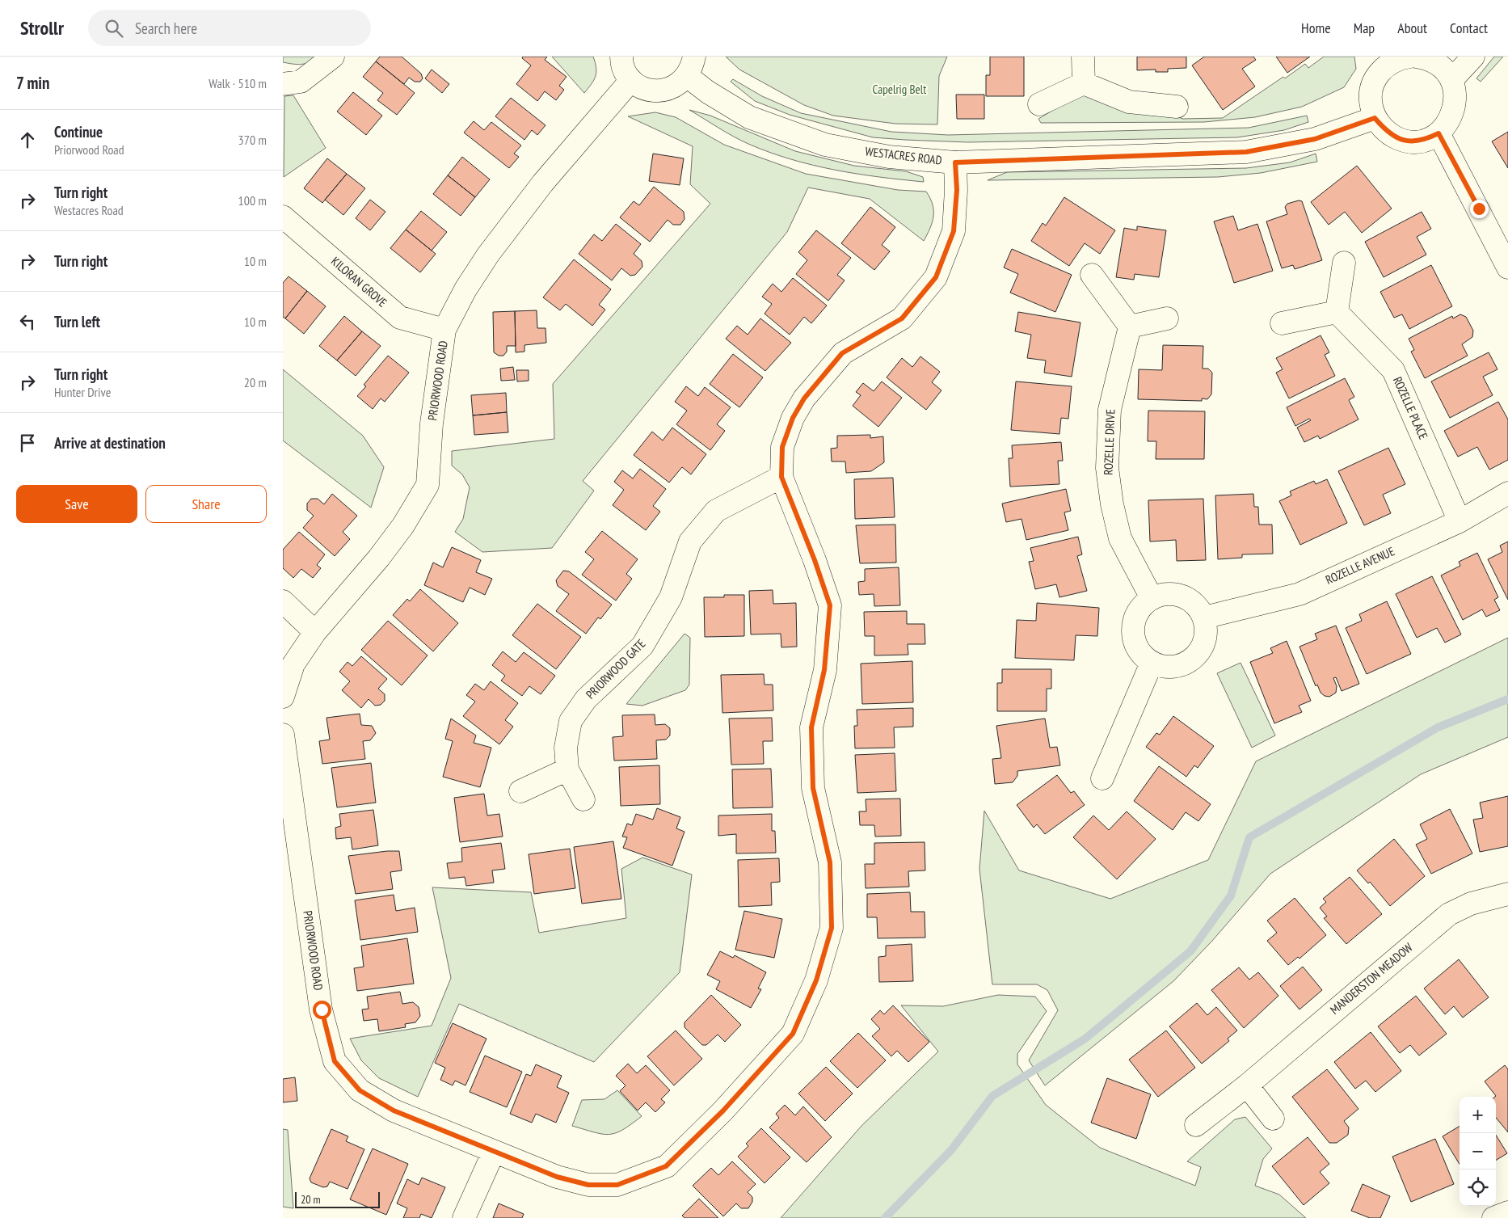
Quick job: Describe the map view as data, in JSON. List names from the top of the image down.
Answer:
{
  "streets": {
    "street": [
      "WESTACRES ROAD",
      "KILORAN GROVE",
      "PRIORWOOD ROAD",
      "ROZELLE PLACE",
      "ROZELLE DRIVE",
      "ROZELLE AVENUE",
      "PRIORWOOD GATE",
      "MANDERSTON MEADOW"
    ]
  },
  "crossings": [
    ["WESTACRES ROAD", "PRIORWOOD ROAD"],
    ["KILORAN GROVE", "PRIORWOOD ROAD"],
    ["PRIORWOOD ROAD", "PRIORWOOD GATE"],
    ["ROZELLE PLACE", "ROZELLE AVENUE"],
    ["ROZELLE DRIVE", "ROZELLE AVENUE"]
  ],
  "parks": ["Capelrig Belt"],
  "scale_bar": "20 m",
  "page": {
    "header": "Strollr",
    "search": "Search here",
    "nav": [
      "Home",
      "Map",
      "About",
      "Contact"
    ],
    "heading": ["7 min", "Walk · 510 m"],
    "list": [
      ["Continue", "Priorwood Road", "370 m"],
      ["Turn right", "Westacres Road", "100 m"],
      ["Turn right", "10 m"],
      ["Turn left", "10 m"],
      ["Turn right", "Hunter Drive", "20 m"],
      "Arrive at destination"
    ],
    "buttons": ["Save", "Share"],
    "map_buttons": ["+", "−"],
    "scale": "20 m"
  }
}
